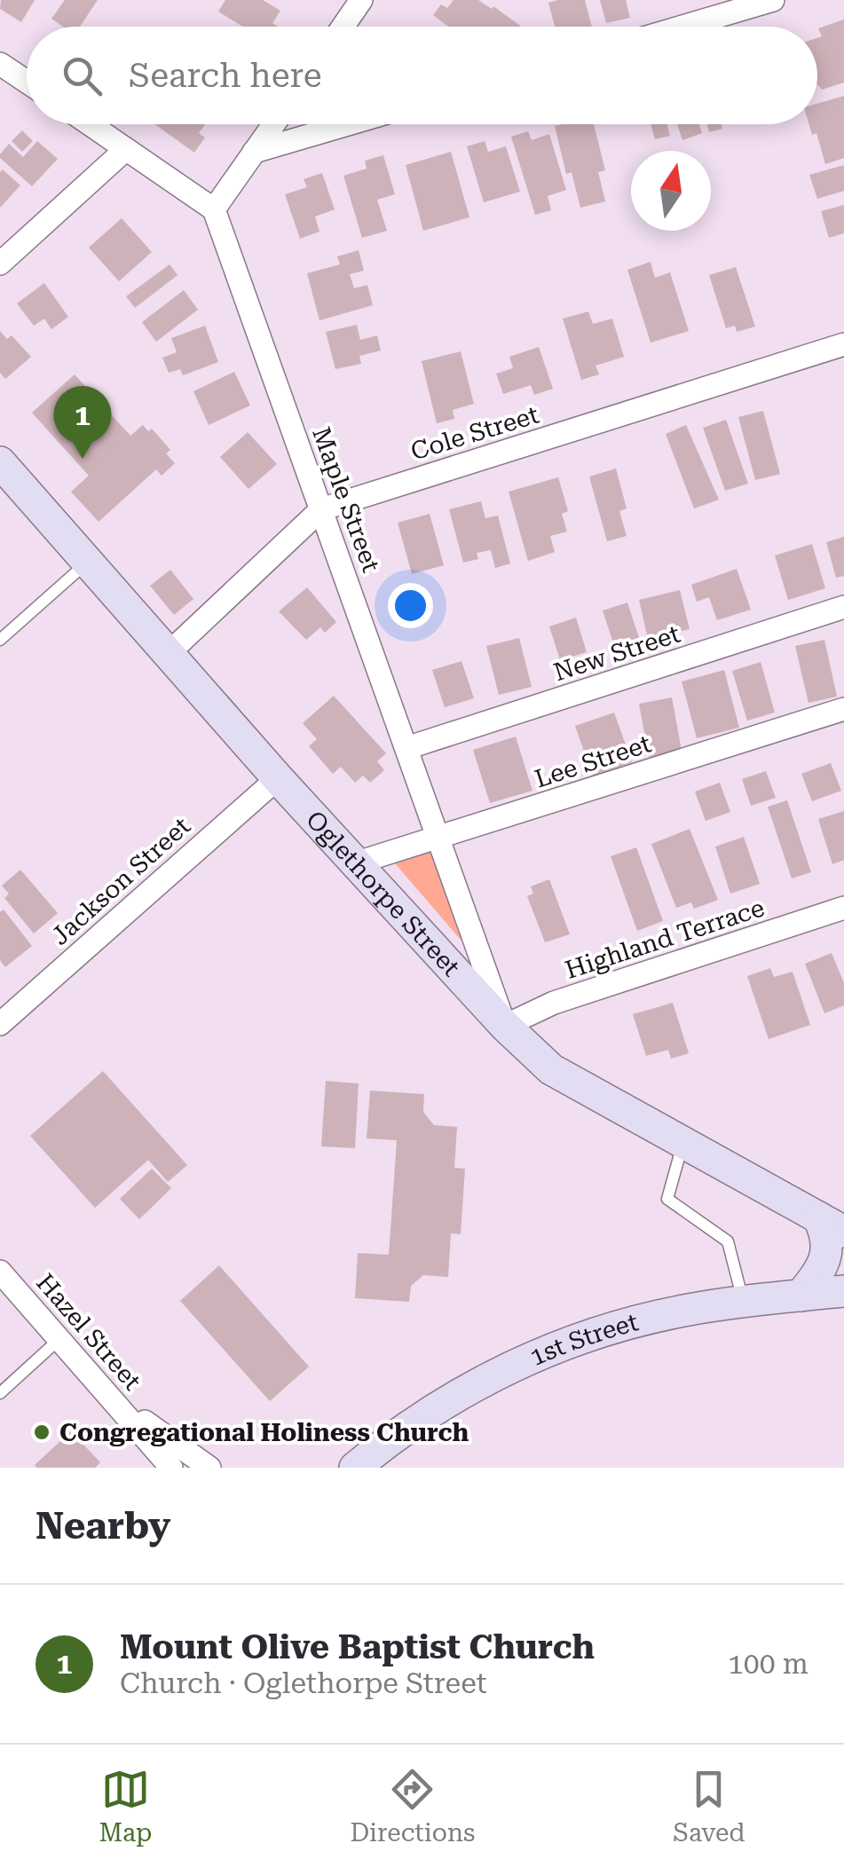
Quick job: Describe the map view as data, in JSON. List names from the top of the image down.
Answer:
{
  "streets": {
    "street": [
      "Cole Street",
      "Maple Street",
      "New Street",
      "Lee Street",
      "Jackson Street",
      "Oglethorpe Street",
      "Highland Terrace",
      "Hazel Street",
      "1st Street"
    ]
  },
  "crossings": [
    ["Cole Street", "Maple Street"],
    ["Cole Street", "Oglethorpe Street"],
    ["Maple Street", "New Street"],
    ["Maple Street", "Lee Street"],
    ["Maple Street", "Oglethorpe Street"],
    ["Maple Street", "Highland Terrace"],
    ["Lee Street", "Oglethorpe Street"],
    ["Jackson Street", "Oglethorpe Street"],
    ["Oglethorpe Street", "Highland Terrace"]
  ],
  "places": ["Congregational Holiness Church"],
  "north": "top",
  "page": {
    "search": "Search here",
    "pins": "1",
    "heading": "Nearby",
    "list": [
      {
        "mark": "1",
        "name": "Mount Olive Baptist Church",
        "note": "Church · Oglethorpe Street",
        "value": "100 m"
      }
    ],
    "nav": ["Map", "Directions", "Saved"]
  }
}
